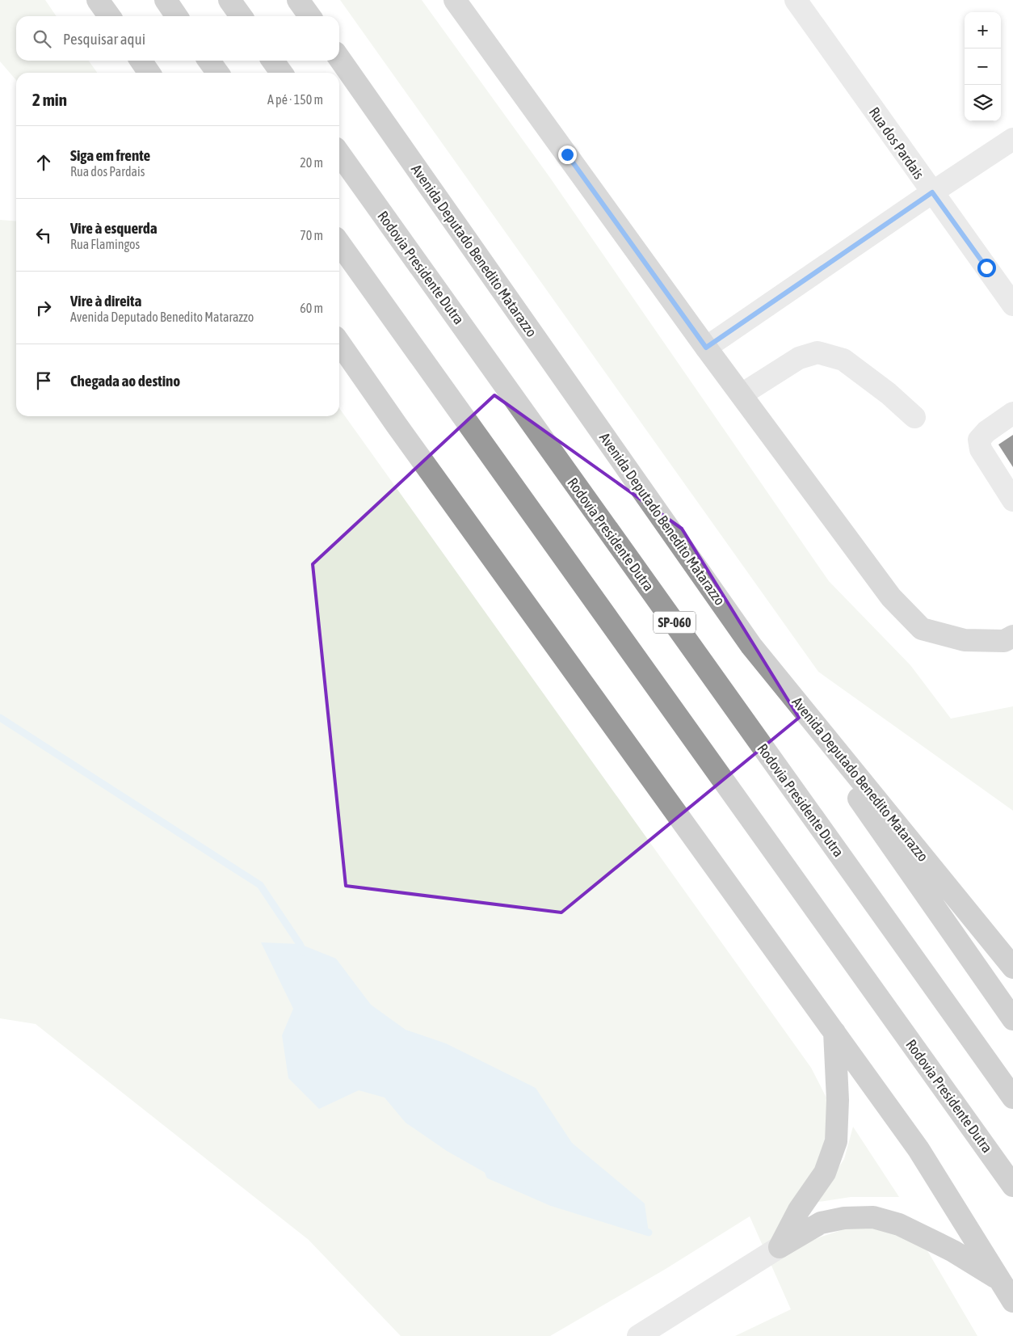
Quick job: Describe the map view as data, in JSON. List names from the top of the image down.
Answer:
{
  "streets": {
    "highway": ["Avenida Deputado Benedito Matarazzo", "Rodovia Presidente Dutra", "SP-060"],
    "street": ["Rua dos Pardais"]
  },
  "page": {
    "map_buttons": ["+", "−"],
    "search": "Pesquisar aqui",
    "heading": ["2 min", "A pé · 150 m"],
    "list": [
      ["Siga em frente", "Rua dos Pardais", "20 m"],
      ["Vire à esquerda", "Rua Flamingos", "70 m"],
      ["Vire à direita", "Avenida Deputado Benedito Matarazzo", "60 m"],
      "Chegada ao destino"
    ]
  }
}
